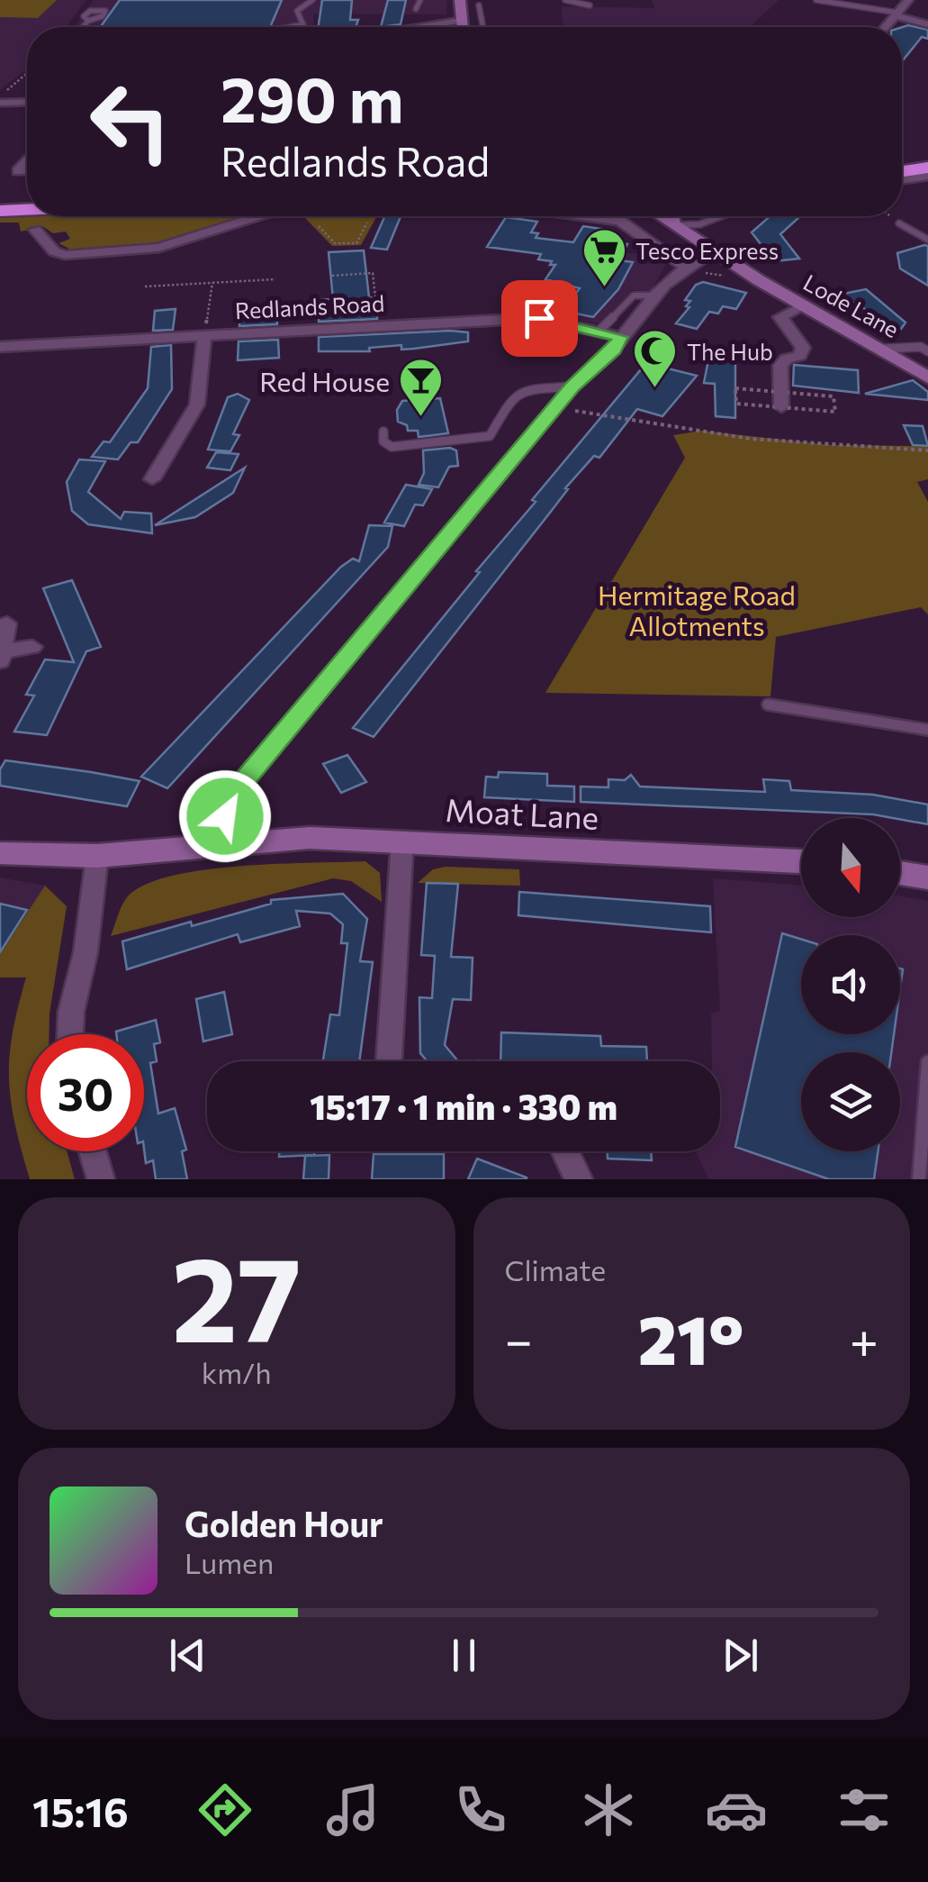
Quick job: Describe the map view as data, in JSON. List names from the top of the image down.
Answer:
{
  "streets": {
    "main road": ["Lode Lane", "Moat Lane"],
    "street": ["Redlands Road"]
  },
  "parks": ["Hermitage Road Allotments"],
  "places": {
    "supermarket": ["Tesco Express"],
    "mosque": ["The Hub"],
    "bar": ["Red House"]
  },
  "north": "bottom",
  "page": {
    "turn": ["290 m", "Redlands Road"],
    "limit": "30",
    "trip": "15:17 · 1 min · 330 m",
    "tile": [
      ["27", "km/h"],
      "Climate"
    ],
    "heat": ["−", "21°", "+"],
    "song": ["Golden Hour", "Lumen"],
    "tabs": "15:16"
  }
}
